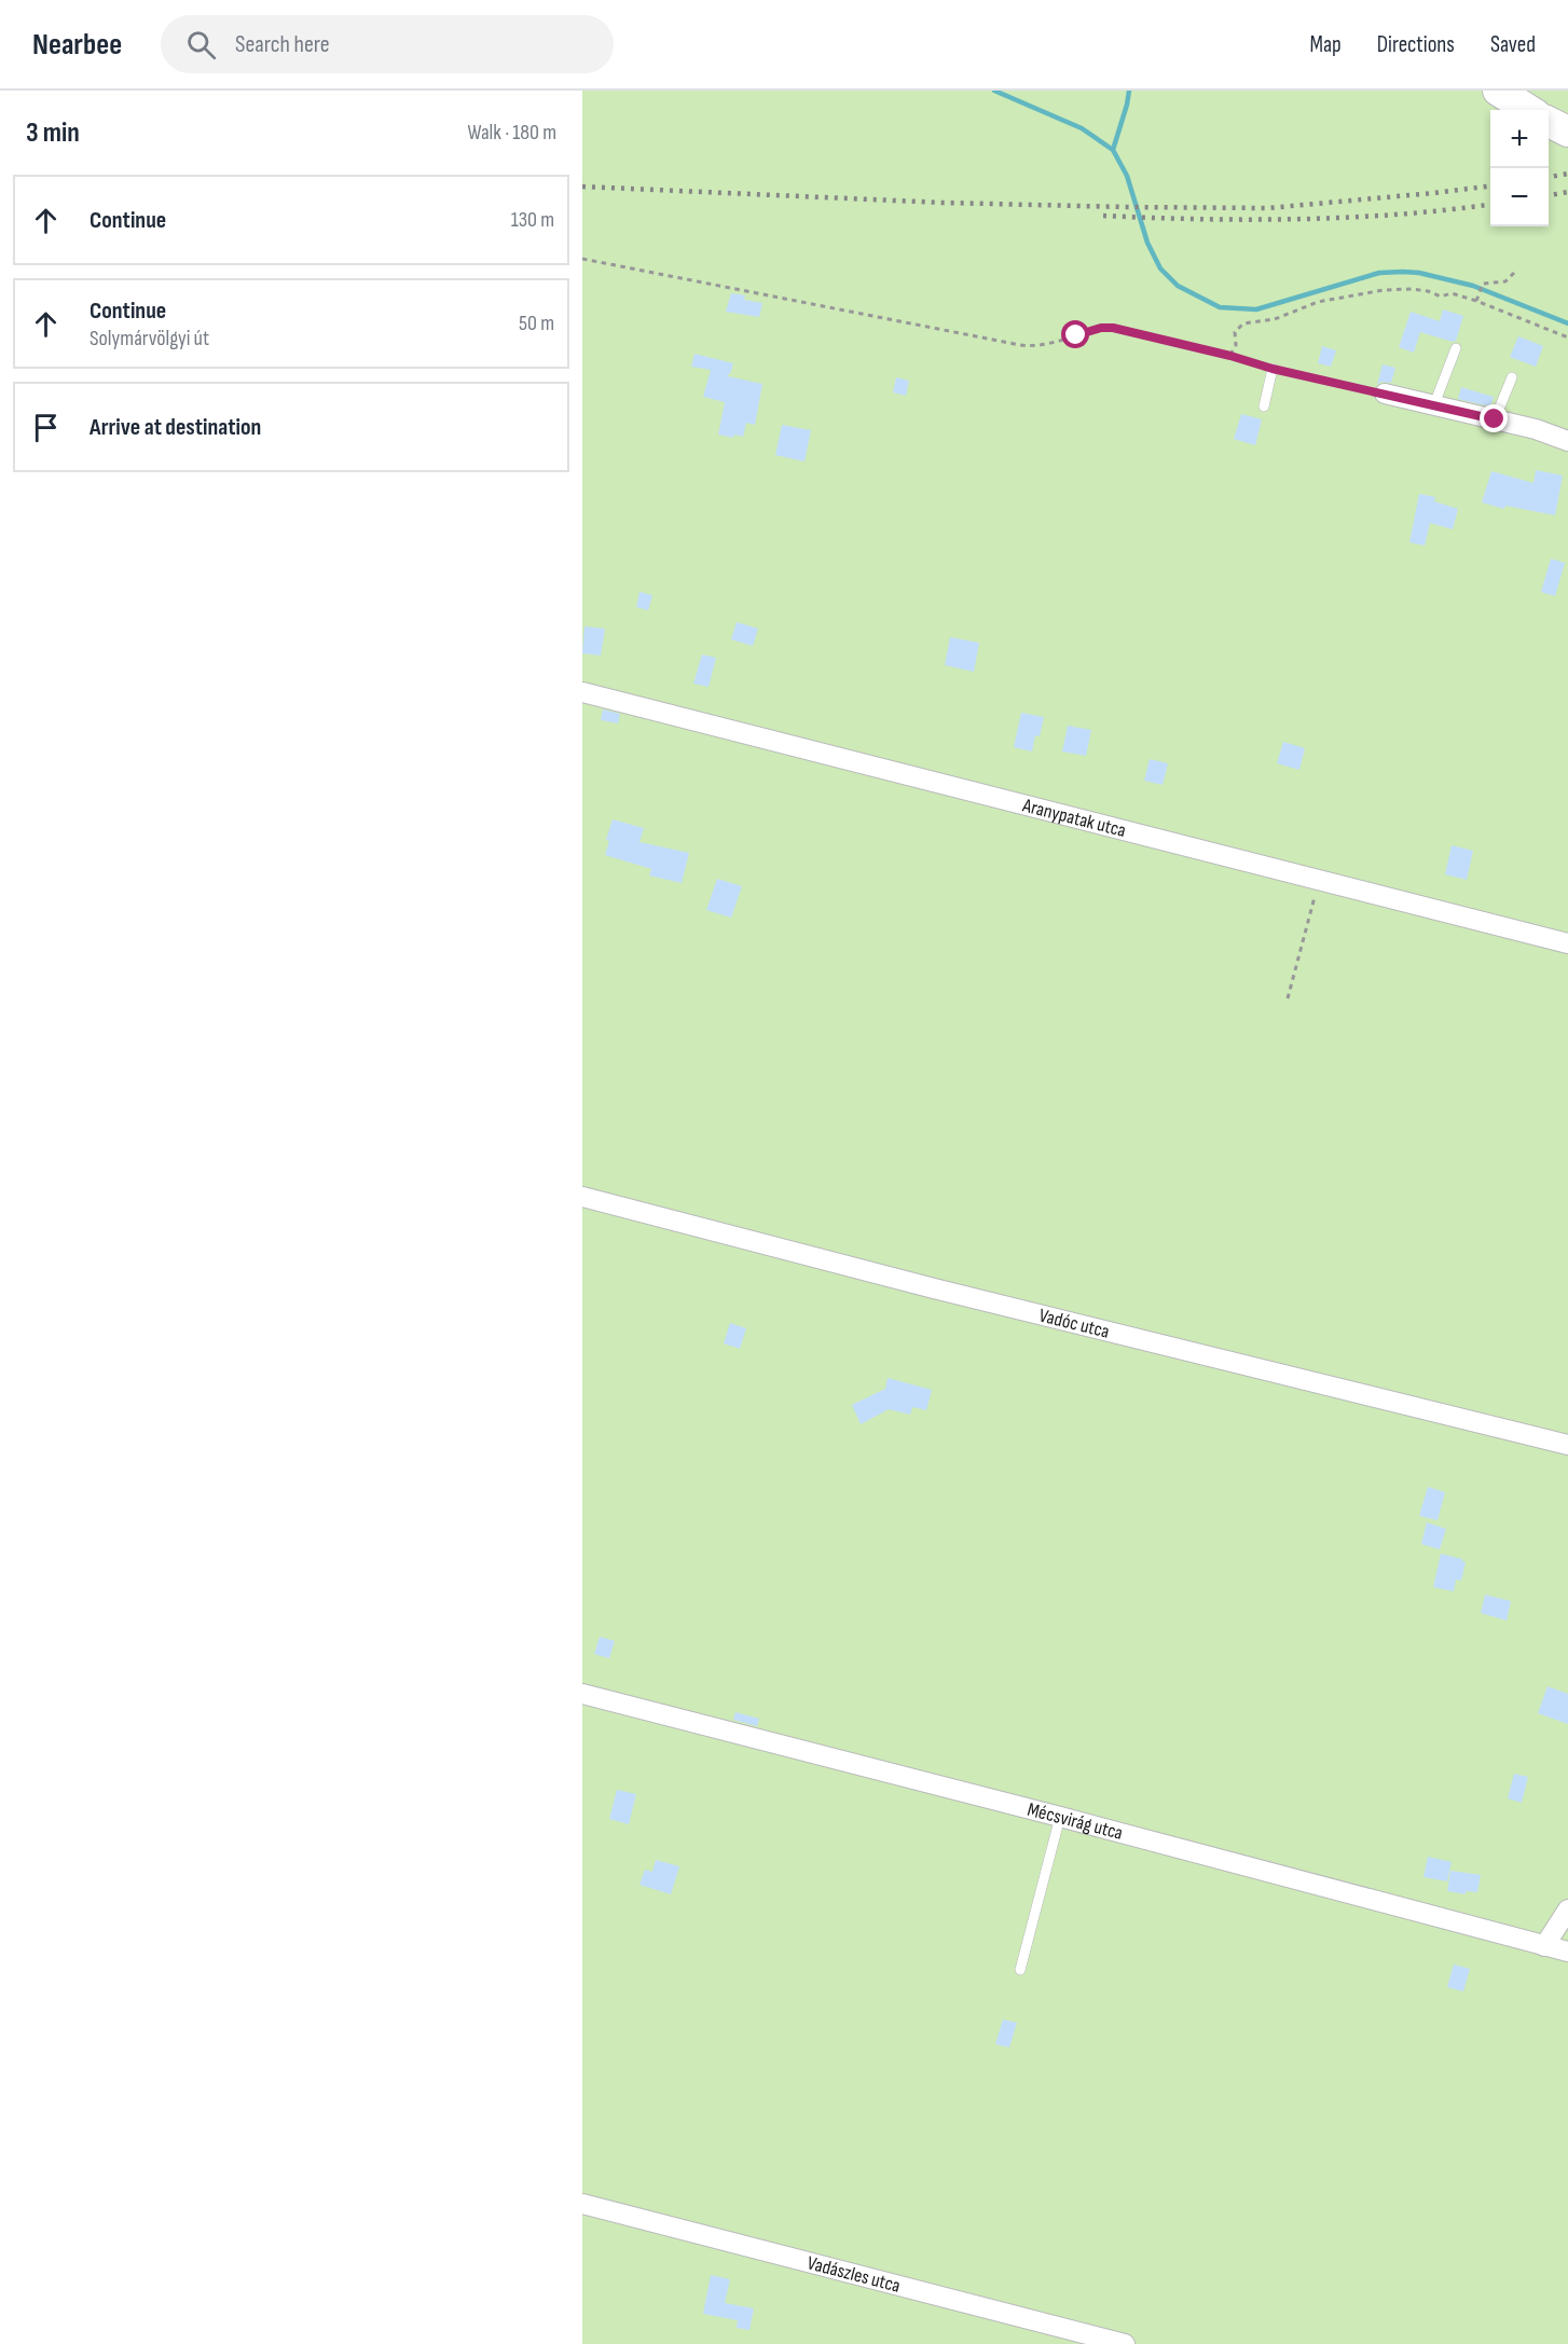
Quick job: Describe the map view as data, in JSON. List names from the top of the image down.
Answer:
{
  "streets": {
    "street": [
      "Aranypatak utca",
      "Vadóc utca",
      "Mécsvirág utca",
      "Vadászles utca"
    ]
  },
  "page": {
    "header": "Nearbee",
    "search": "Search here",
    "nav": ["Map", "Directions", "Saved"],
    "heading": ["3 min", "Walk · 180 m"],
    "map_buttons": ["+", "−"],
    "list": [
      ["Continue", "130 m"],
      ["Continue", "Solymárvölgyi út", "50 m"],
      "Arrive at destination"
    ]
  }
}
